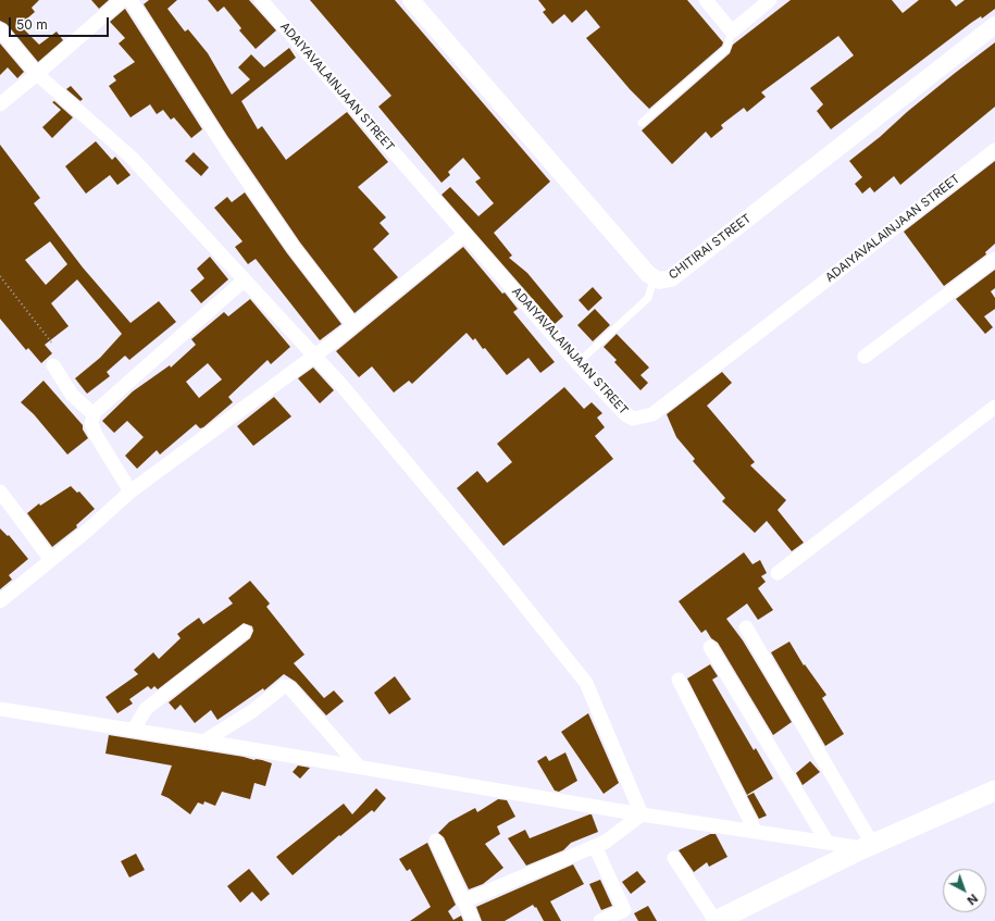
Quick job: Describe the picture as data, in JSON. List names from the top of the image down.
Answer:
{
  "streets": {
    "street": ["ADAIYAVALAINJAAN STREET", "CHITIRAI STREET"]
  },
  "scale_bar": "50 m",
  "north": "bottom right"
}
